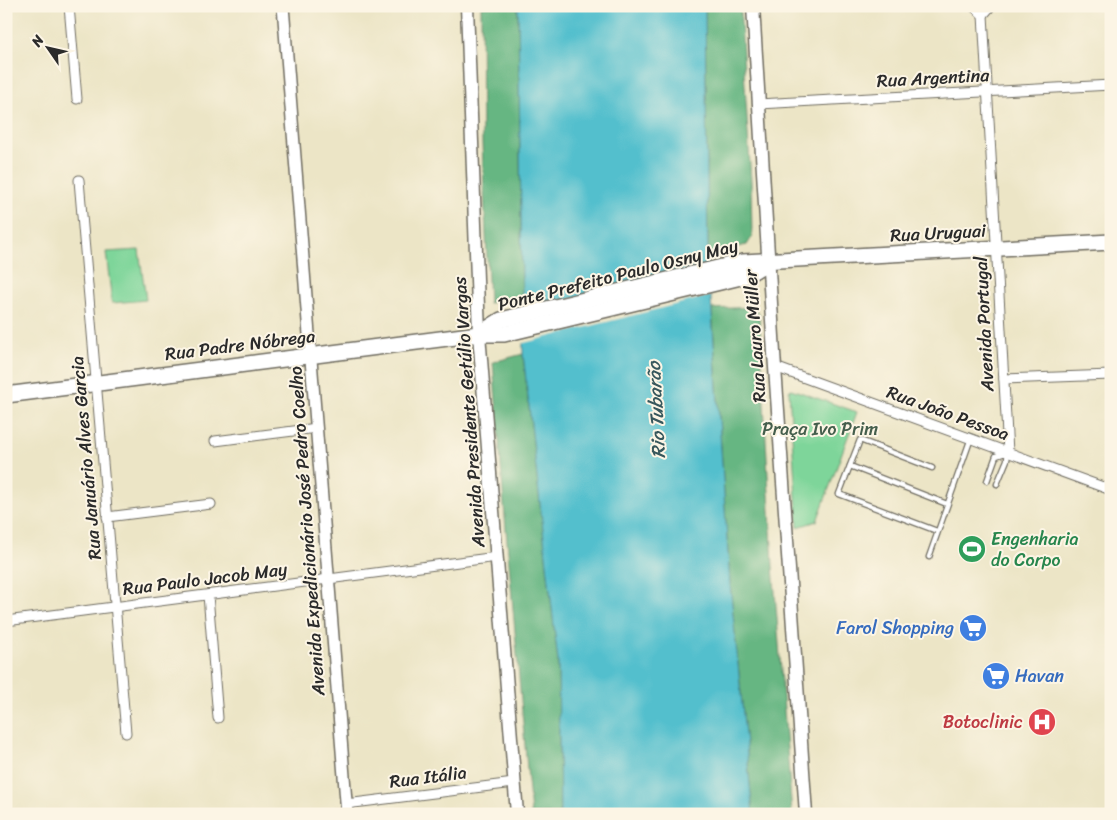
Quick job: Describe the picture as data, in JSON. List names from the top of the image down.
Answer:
{
  "streets": {
    "main road": [
      "Rua Uruguai",
      "Ponte Prefeito Paulo Osny May",
      "Rua Lauro Müller",
      "Rua Padre Nóbrega",
      "Avenida Presidente Getúlio Vargas"
    ],
    "street": [
      "Rua Argentina",
      "Avenida Portugal",
      "Rua João Pessoa",
      "Rua Januário Alves Garcia",
      "Avenida Expedicionário José Pedro Coelho",
      "Rua Paulo Jacob May",
      "Rua Itália"
    ]
  },
  "crossings": [
    ["Rua Argentina", "Avenida Portugal"],
    ["Rua Argentina", "Rua Lauro Müller"],
    ["Rua Uruguai", "Ponte Prefeito Paulo Osny May"],
    ["Rua Uruguai", "Avenida Portugal"],
    ["Rua Uruguai", "Rua Lauro Müller"],
    ["Ponte Prefeito Paulo Osny May", "Rua Lauro Müller"],
    ["Ponte Prefeito Paulo Osny May", "Rua Padre Nóbrega"],
    ["Ponte Prefeito Paulo Osny May", "Avenida Presidente Getúlio Vargas"],
    ["Avenida Portugal", "Rua João Pessoa"],
    ["Rua Lauro Müller", "Rua João Pessoa"],
    ["Rua Padre Nóbrega", "Avenida Presidente Getúlio Vargas"],
    ["Rua Padre Nóbrega", "Rua Januário Alves Garcia"],
    ["Rua Padre Nóbrega", "Avenida Expedicionário José Pedro Coelho"],
    ["Avenida Presidente Getúlio Vargas", "Rua Paulo Jacob May"],
    ["Avenida Presidente Getúlio Vargas", "Rua Itália"],
    ["Rua Januário Alves Garcia", "Rua Paulo Jacob May"],
    ["Avenida Expedicionário José Pedro Coelho", "Rua Paulo Jacob May"],
    ["Avenida Expedicionário José Pedro Coelho", "Rua Itália"]
  ],
  "water": ["Rio Tubarão"],
  "parks": ["Praça Ivo Prim"],
  "places": {
    "sports": ["Engenharia do Corpo"],
    "supermarket": ["Farol Shopping", "Havan"],
    "hospital": ["Botoclinic"]
  },
  "north": "top left"
}
